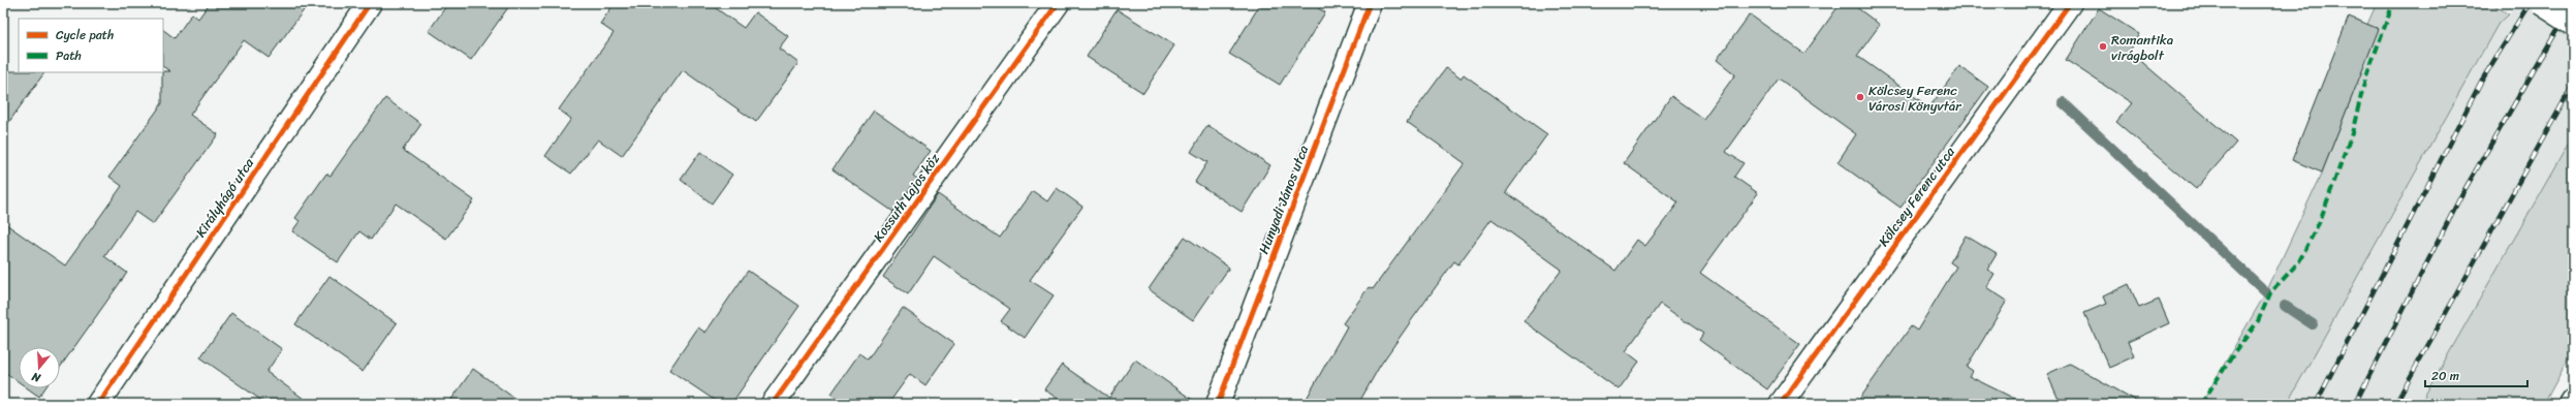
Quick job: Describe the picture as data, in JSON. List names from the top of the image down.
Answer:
{
  "streets": {
    "street": [
      "Kölcsey Ferenc utca",
      "Királyhágó utca",
      "Kossuth Lajos köz",
      "Hunyadi János utca"
    ]
  },
  "places": ["Romantika virágbolt", "Kölcsey Ferenc Városi Könyvtár"],
  "legend": ["Cycle path", "Path"],
  "scale_bar": "20 m",
  "north": "bottom"
}
